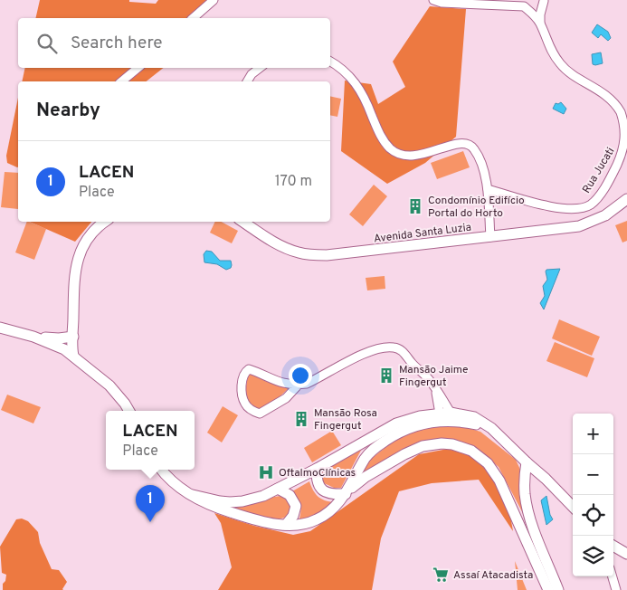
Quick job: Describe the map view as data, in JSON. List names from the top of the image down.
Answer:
{
  "streets": {
    "street": ["Rua Jucati", "Avenida Santa Luzia"]
  },
  "places": {
    "building": ["Condomínio Edifício Portal do Horto", "Mansão Jaime Fingergut", "Mansão Rosa Fingergut"],
    "hospital": ["OftalmoClínicas"],
    "supermarket": ["Assaí Atacadista"]
  },
  "page": {
    "search": "Search here",
    "heading": "Nearby",
    "list": [
      {
        "mark": "1",
        "name": "LACEN",
        "note": "Place",
        "value": "170 m"
      }
    ],
    "popup": ["LACEN", "Place"],
    "map_buttons": ["+", "−"],
    "pins": "1"
  }
}
